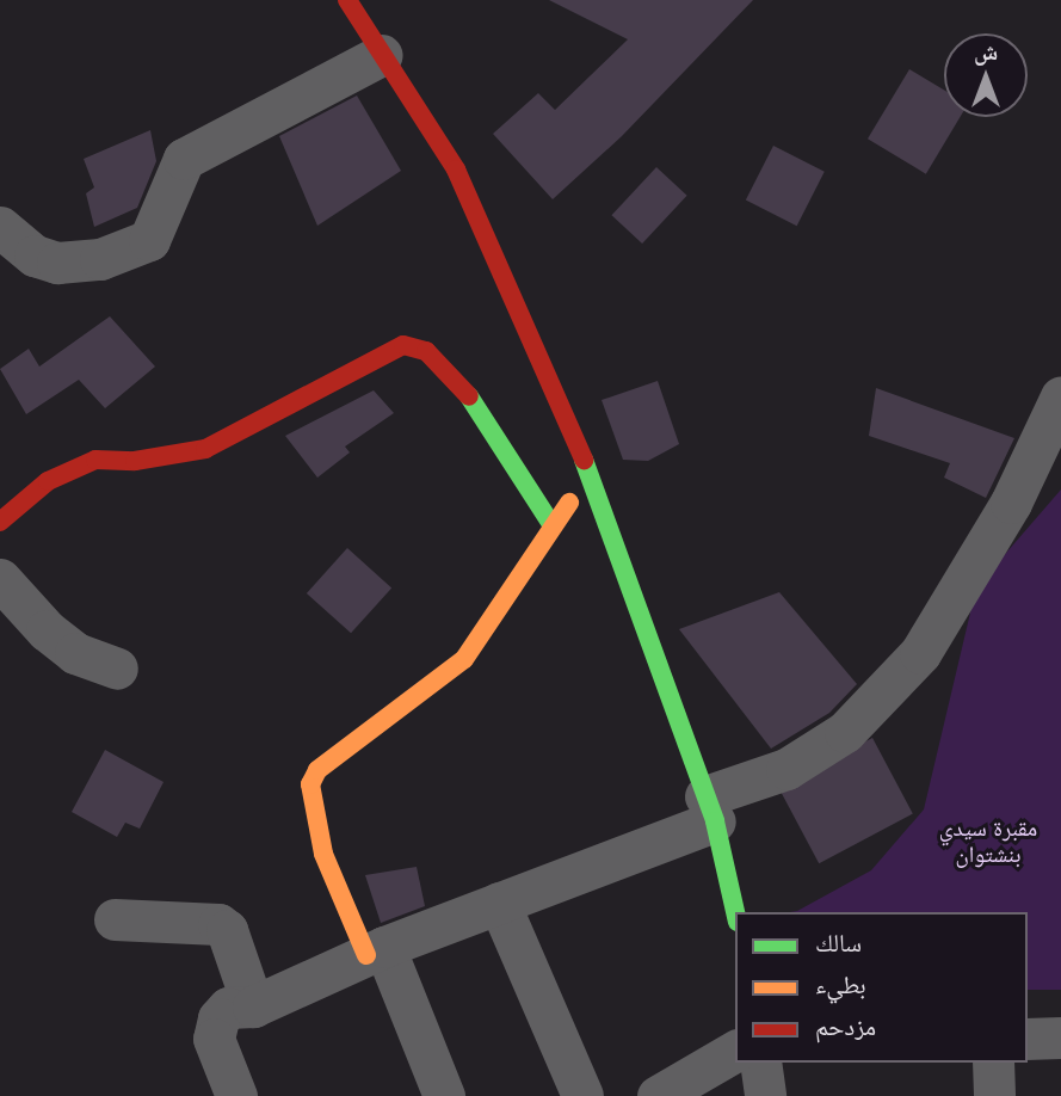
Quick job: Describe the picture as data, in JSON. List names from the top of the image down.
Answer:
{
  "parks": ["مقبرة سيدي بنشتوان"],
  "legend": ["سالك", "بطيء", "مزدحم"],
  "north": "top"
}
